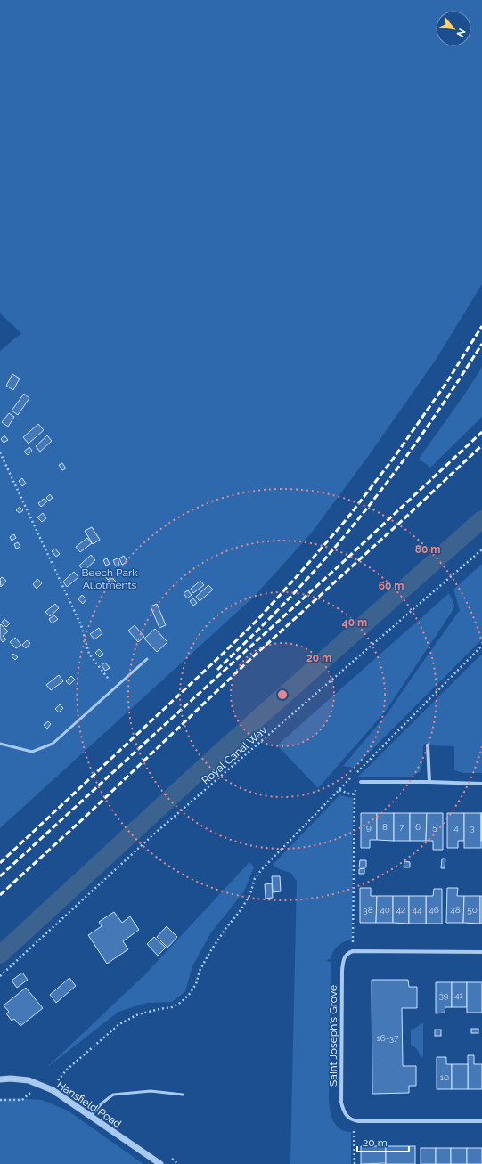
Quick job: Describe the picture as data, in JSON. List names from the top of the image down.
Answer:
{
  "streets": {
    "street": ["Saint Joseph's Grove", "Hansfield Road"],
    "path": ["Royal Canal Way"]
  },
  "parks": ["Beech Park Allotments"],
  "house_numbers": [
    "9",
    "8",
    "7",
    "6",
    "5",
    "4",
    "3",
    "38",
    "40",
    "42",
    "44",
    "46",
    "48",
    "50",
    "39",
    "41",
    "16-37",
    "10"
  ],
  "scale_bar": "20 m",
  "north": "bottom right",
  "rings": [
    "80 m",
    "60 m",
    "40 m",
    "20 m"
  ]
}
